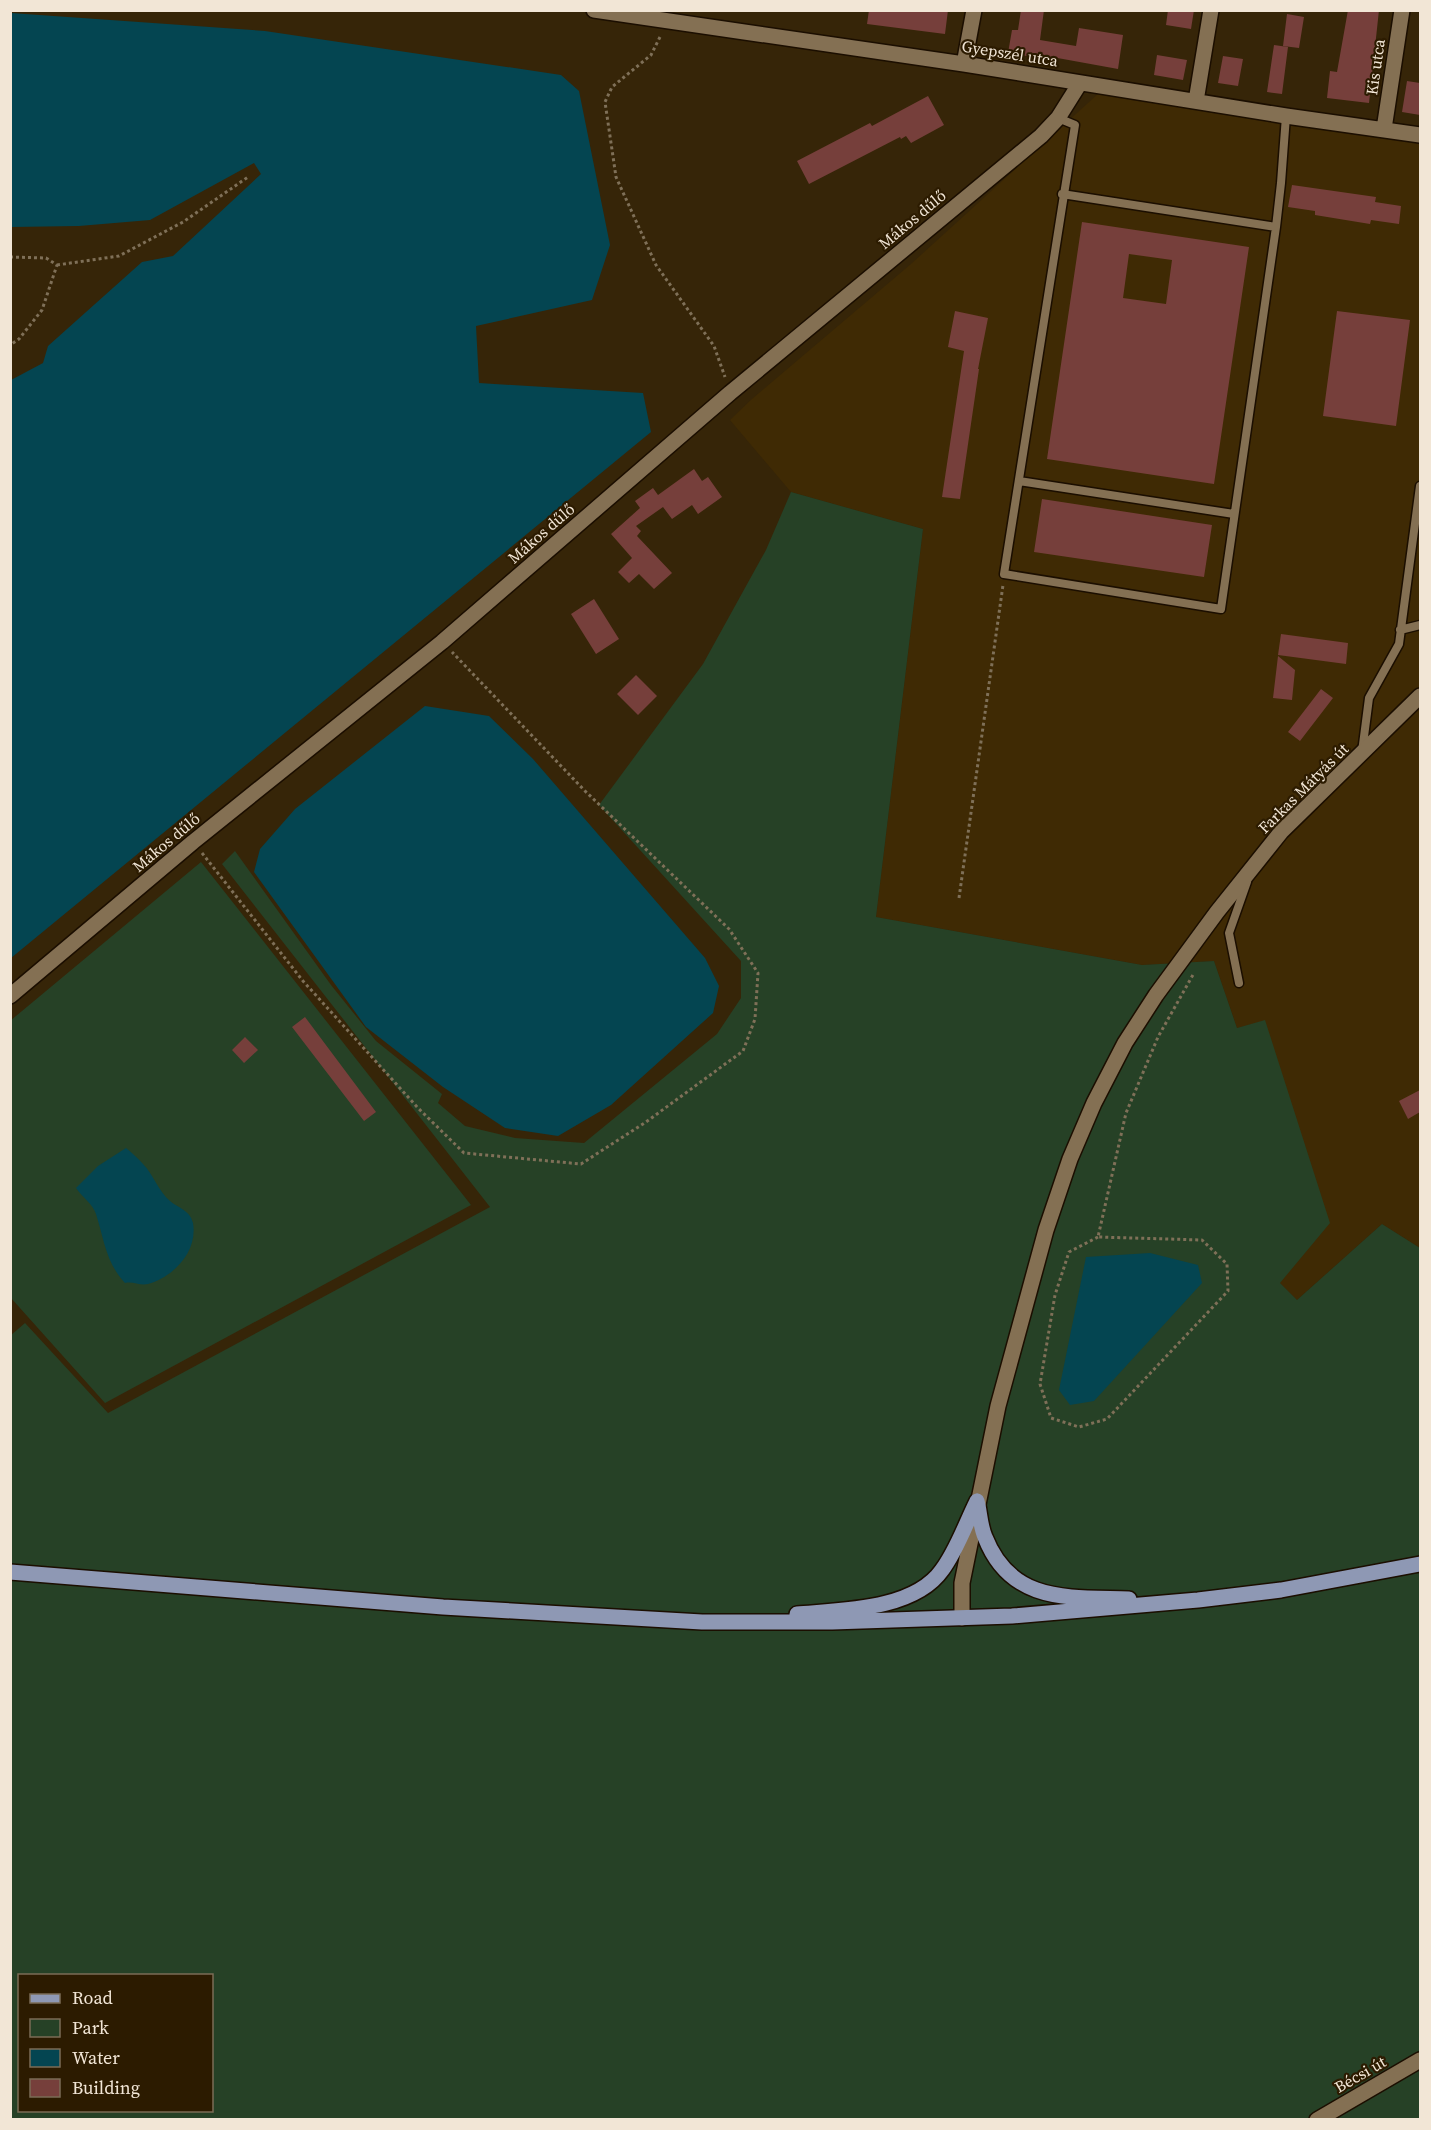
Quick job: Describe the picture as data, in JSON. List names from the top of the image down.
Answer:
{
  "streets": {
    "street": [
      "Gyepszél utca",
      "Kis utca",
      "Mákos dűlő",
      "Farkas Mátyás út",
      "Bécsi út"
    ]
  },
  "crossings": [
    ["Gyepszél utca", "Kis utca"],
    ["Gyepszél utca", "Mákos dűlő"]
  ],
  "legend": [
    "Road",
    "Park",
    "Water",
    "Building"
  ]
}
